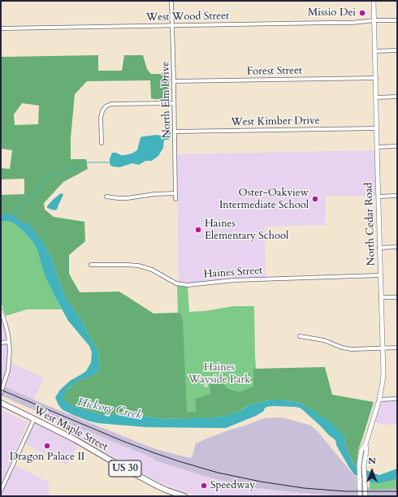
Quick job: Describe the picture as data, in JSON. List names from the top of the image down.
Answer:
{
  "streets": {
    "main road": ["West Maple Street", "US 30"],
    "street": [
      "West Wood Street",
      "Forest Street",
      "North Elm Drive",
      "West Kimber Drive",
      "North Cedar Road",
      "Haines Street"
    ]
  },
  "crossings": [
    ["West Wood Street", "North Elm Drive"],
    ["West Wood Street", "North Cedar Road"],
    ["Forest Street", "North Elm Drive"],
    ["Forest Street", "North Cedar Road"],
    ["North Elm Drive", "West Kimber Drive"],
    ["West Kimber Drive", "North Cedar Road"],
    ["North Cedar Road", "Haines Street"]
  ],
  "water": ["Hickory Creek"],
  "parks": ["Haines Wayside Park"],
  "places": [
    "Missio Dei",
    "Oster-Oakview Intermediate School",
    "Haines Elementary School",
    "Dragon Palace II",
    "Speedway"
  ],
  "north": "top"
}
